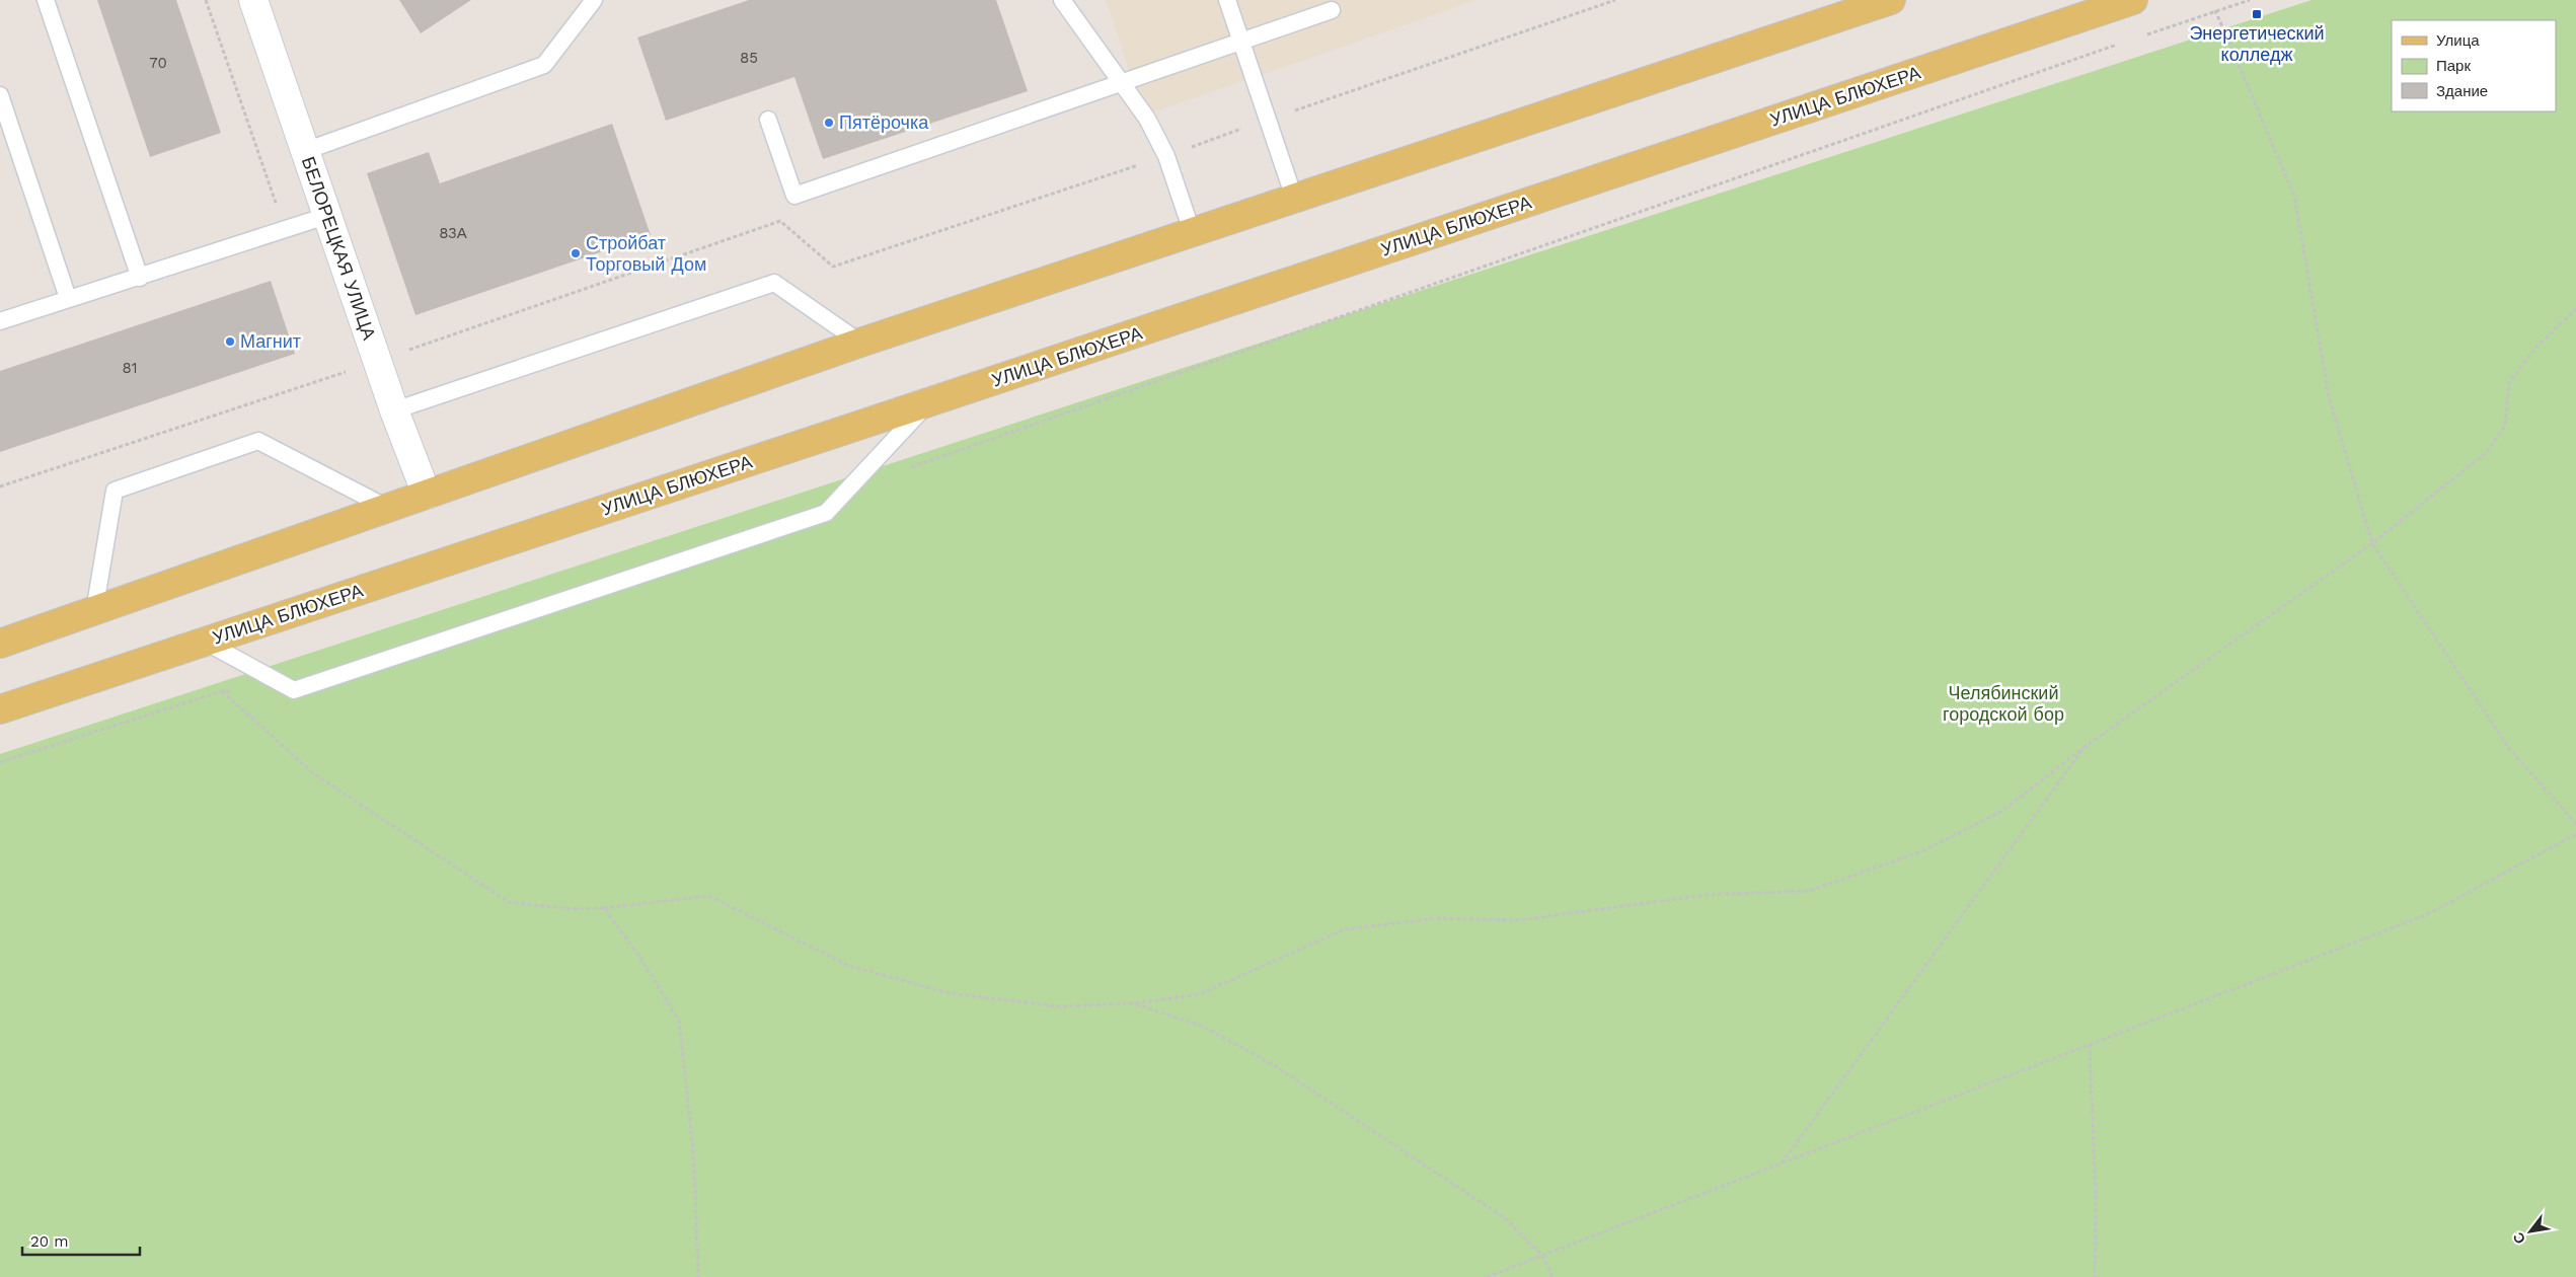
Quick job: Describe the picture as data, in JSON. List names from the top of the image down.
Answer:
{
  "streets": {
    "main road": ["УЛИЦА БЛЮХЕРА"],
    "street": ["БЕЛОРЕЦКАЯ УЛИЦА"]
  },
  "parks": ["Челябинский городской бор"],
  "places": {
    "transit": ["Энергетический колледж"],
    "other": ["Пятёрочка", "Стройбат Торговый Дом", "Магнит"]
  },
  "house_numbers": [
    "85",
    "70",
    "83А",
    "81"
  ],
  "legend": ["Улица", "Парк", "Здание"],
  "scale_bar": "20 m",
  "north": "bottom left"
}
